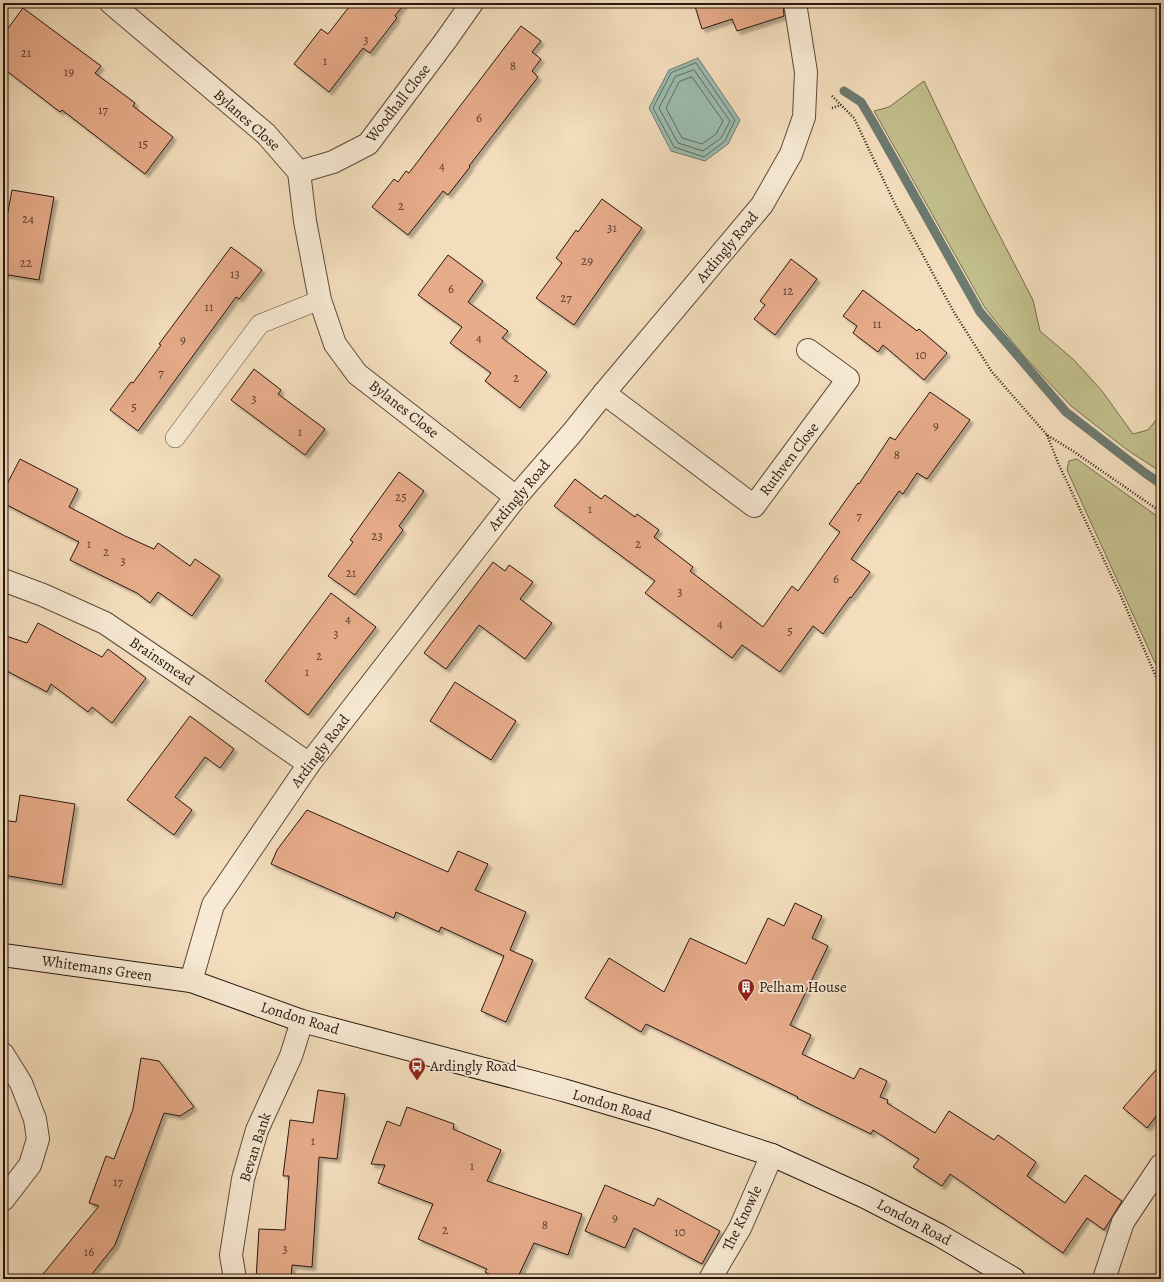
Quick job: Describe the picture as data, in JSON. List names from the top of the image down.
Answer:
{
  "streets": {
    "street": [
      "Woodhall Close",
      "Bylanes Close",
      "Ardingly Road",
      "Ruthven Close",
      "Brainsmead",
      "Whitemans Green",
      "London Road",
      "Bevan Bank",
      "The Knowle"
    ]
  },
  "crossings": [
    ["Woodhall Close", "Bylanes Close"],
    ["Bylanes Close", "Ardingly Road"],
    ["Ardingly Road", "Ruthven Close"],
    ["Ardingly Road", "Brainsmead"],
    ["Ardingly Road", "Whitemans Green"],
    ["Ardingly Road", "London Road"],
    ["Whitemans Green", "London Road"],
    ["London Road", "Bevan Bank"],
    ["London Road", "The Knowle"]
  ],
  "places": {
    "building": ["Pelham House"],
    "bus stop": ["Ardingly Road"]
  },
  "house_numbers": [
    "3",
    "21",
    "1",
    "8",
    "19",
    "17",
    "6",
    "15",
    "4",
    "2",
    "24",
    "31",
    "29",
    "22",
    "13",
    "6",
    "12",
    "27",
    "11",
    "11",
    "4",
    "9",
    "10",
    "7",
    "2",
    "3",
    "5",
    "9",
    "1",
    "8",
    "25",
    "1",
    "7",
    "23",
    "1",
    "2",
    "2",
    "3",
    "21",
    "6",
    "3",
    "4",
    "4",
    "5",
    "3",
    "2",
    "1",
    "1",
    "1",
    "17",
    "9",
    "8",
    "2",
    "10",
    "3",
    "16"
  ]
}
